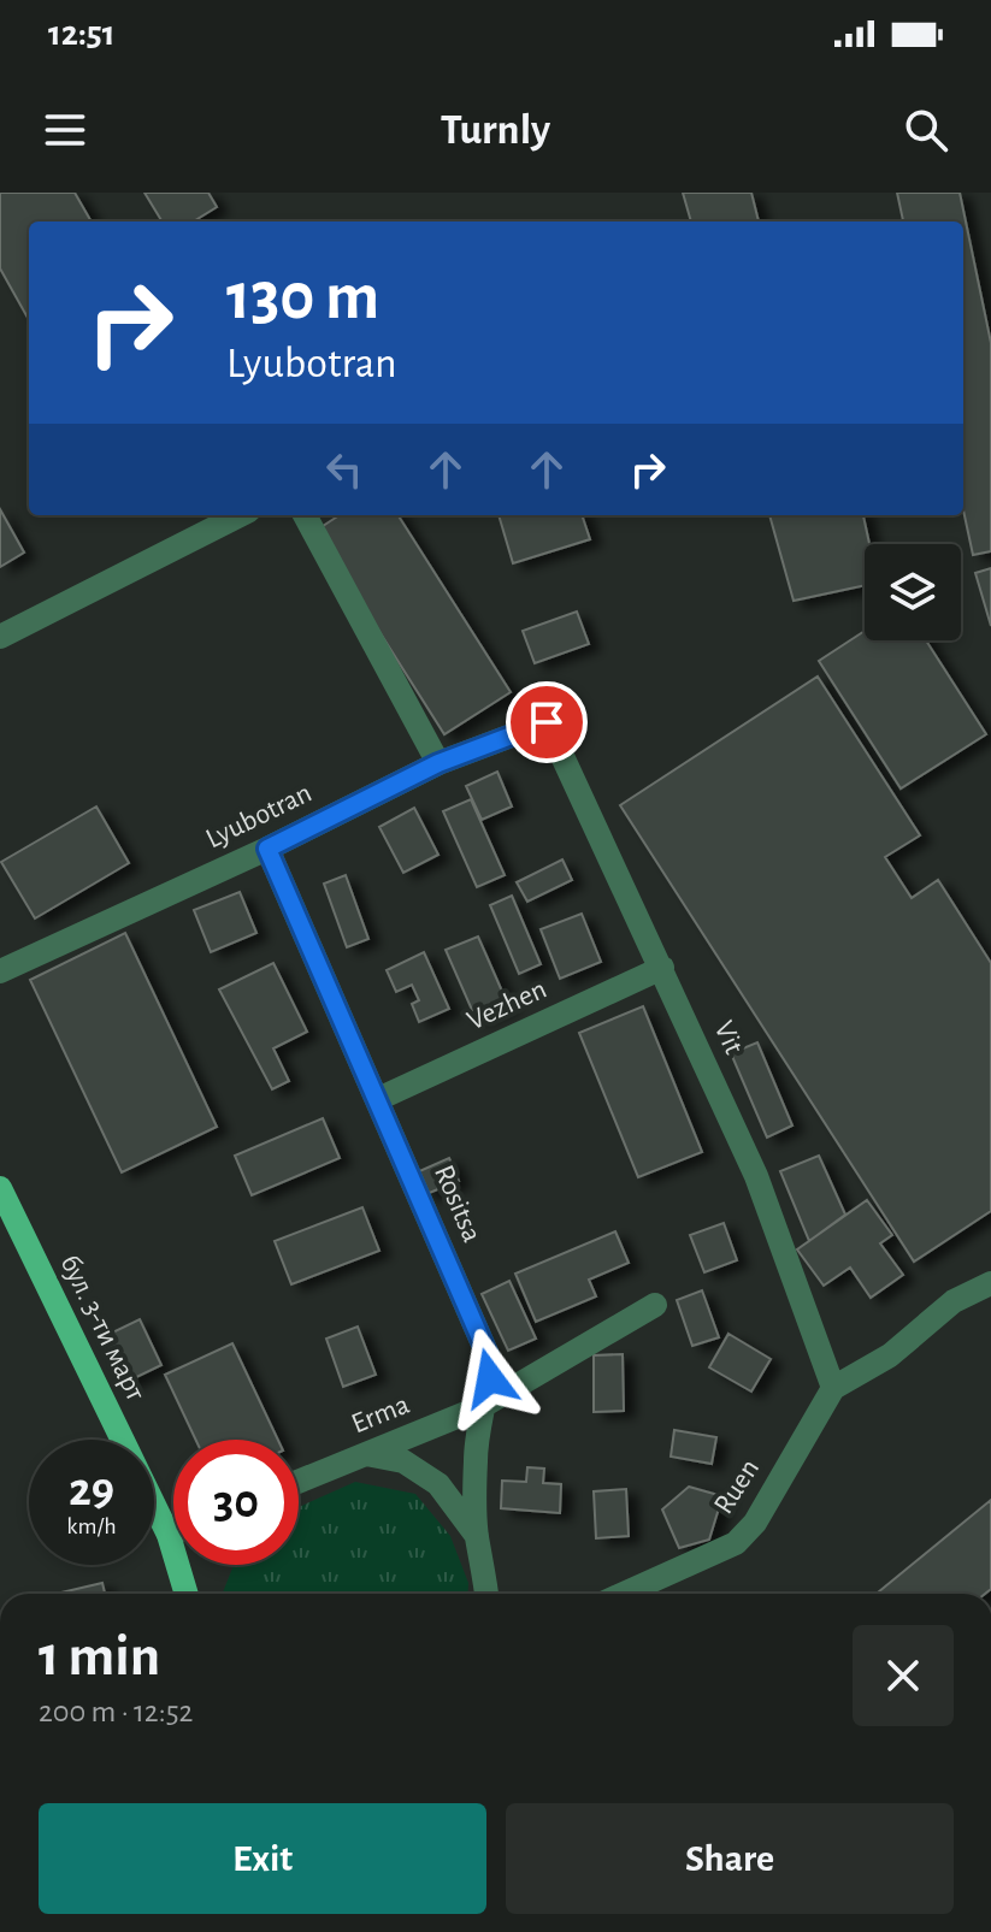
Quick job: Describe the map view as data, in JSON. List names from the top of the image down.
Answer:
{
  "streets": {
    "main road": ["бул. 3-ти март"],
    "street": [
      "Lyubotran",
      "Vezhen",
      "Vit",
      "Rositsa",
      "Erma",
      "Ruen"
    ]
  },
  "crossings": [
    ["Lyubotran", "Vit"],
    ["Lyubotran", "Rositsa"],
    ["Vezhen", "Vit"],
    ["Vezhen", "Rositsa"],
    ["Vit", "Ruen"],
    ["Rositsa", "Erma"]
  ],
  "page": {
    "status": "12:51",
    "header": "Turnly",
    "turn": ["130 m", "Lyubotran"],
    "speed": "29 km/h",
    "limit": "30",
    "heading": ["1 min", "200 m · 12:52"],
    "buttons": ["Exit", "Share"]
  }
}
